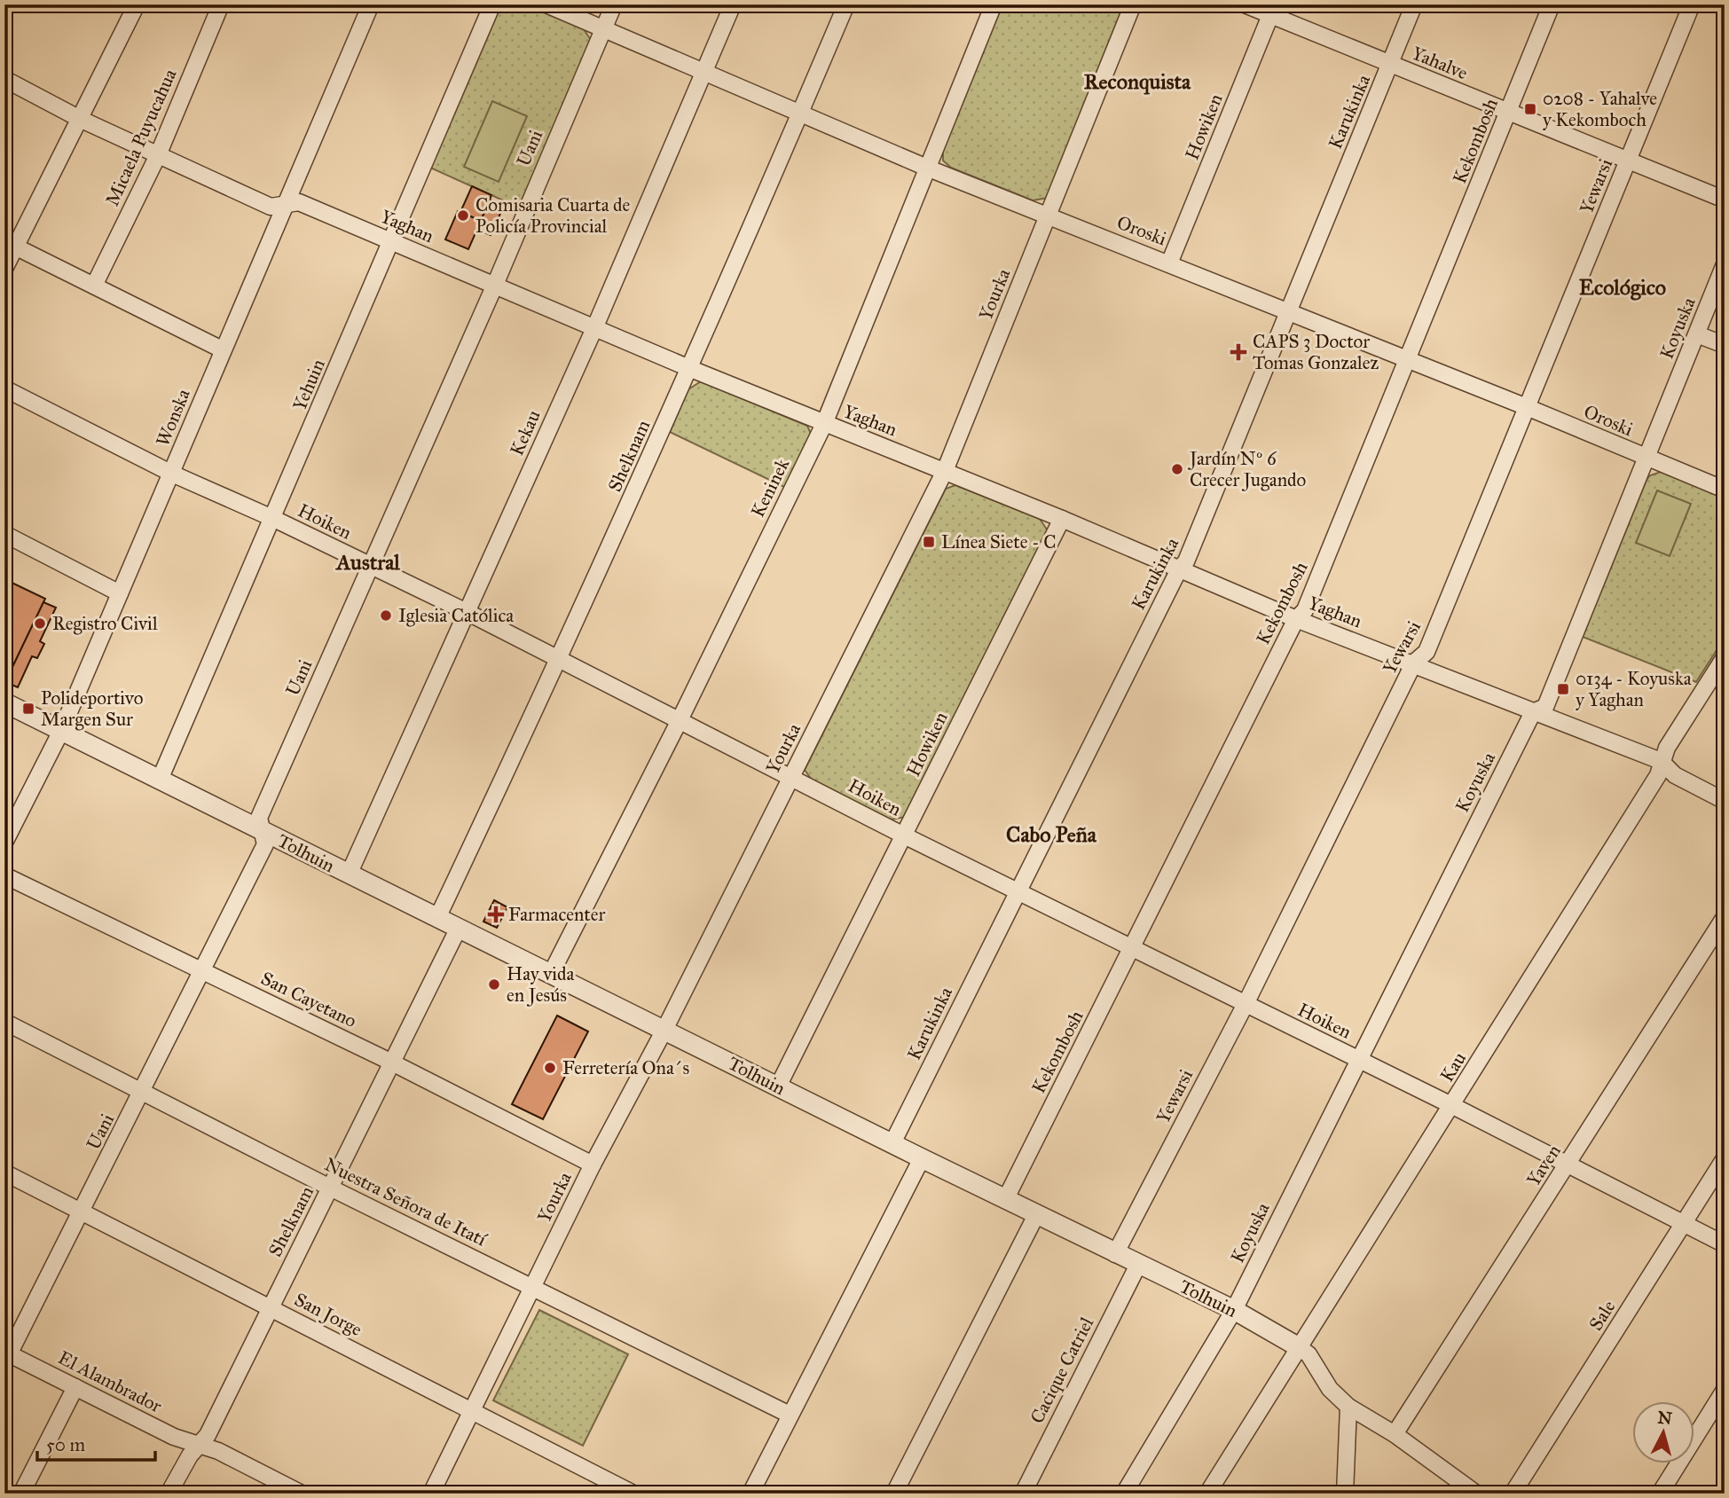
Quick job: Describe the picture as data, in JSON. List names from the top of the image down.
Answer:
{
  "streets": {
    "street": [
      "Yahalve",
      "Karukinka",
      "Howiken",
      "Micaela Puyucahua",
      "Kekombosh",
      "Uani",
      "Yewarsi",
      "Yaghan",
      "Oroski",
      "Yourka",
      "Koyuska",
      "Yehuin",
      "Wonska",
      "Kekau",
      "Shelknam",
      "Keninek",
      "Hoiken",
      "Tolhuin",
      "San Cayetano",
      "Kau",
      "Yaven",
      "Nuestra Señora de Itatí",
      "San Jorge",
      "Sale",
      "Cacique Catriel",
      "El Alambrador"
    ]
  },
  "crossings": [
    ["Yahalve", "Karukinka"],
    ["Yahalve", "Howiken"],
    ["Yahalve", "Kekombosh"],
    ["Yahalve", "Yewarsi"],
    ["Karukinka", "Yaghan"],
    ["Karukinka", "Oroski"],
    ["Karukinka", "Hoiken"],
    ["Karukinka", "Tolhuin"],
    ["Howiken", "Yaghan"],
    ["Howiken", "Oroski"],
    ["Howiken", "Hoiken"],
    ["Howiken", "Tolhuin"],
    ["Micaela Puyucahua", "Yaghan"],
    ["Kekombosh", "Yaghan"],
    ["Kekombosh", "Oroski"],
    ["Kekombosh", "Hoiken"],
    ["Kekombosh", "Tolhuin"],
    ["Uani", "Yaghan"],
    ["Uani", "Oroski"],
    ["Uani", "Hoiken"],
    ["Uani", "Tolhuin"],
    ["Uani", "San Cayetano"],
    ["Uani", "Nuestra Señora de Itatí"],
    ["Uani", "San Jorge"],
    ["Uani", "El Alambrador"],
    ["Yewarsi", "Yaghan"],
    ["Yewarsi", "Oroski"],
    ["Yewarsi", "Hoiken"],
    ["Yewarsi", "Tolhuin"],
    ["Yaghan", "Yourka"],
    ["Yaghan", "Koyuska"],
    ["Yaghan", "Yehuin"],
    ["Yaghan", "Wonska"],
    ["Yaghan", "Kekau"],
    ["Yaghan", "Shelknam"],
    ["Yaghan", "Keninek"],
    ["Yaghan", "Kau"],
    ["Oroski", "Yourka"],
    ["Oroski", "Koyuska"],
    ["Oroski", "Kekau"],
    ["Oroski", "Shelknam"],
    ["Oroski", "Keninek"],
    ["Yourka", "Hoiken"],
    ["Yourka", "Tolhuin"],
    ["Yourka", "San Cayetano"],
    ["Yourka", "Nuestra Señora de Itatí"],
    ["Yourka", "San Jorge"],
    ["Koyuska", "Hoiken"],
    ["Koyuska", "Tolhuin"],
    ["Yehuin", "Hoiken"],
    ["Yehuin", "Tolhuin"],
    ["Wonska", "Hoiken"],
    ["Wonska", "Tolhuin"],
    ["Kekau", "Hoiken"],
    ["Kekau", "Tolhuin"],
    ["Shelknam", "Hoiken"],
    ["Shelknam", "Tolhuin"],
    ["Shelknam", "San Cayetano"],
    ["Shelknam", "Nuestra Señora de Itatí"],
    ["Shelknam", "San Jorge"],
    ["Shelknam", "El Alambrador"],
    ["Keninek", "Hoiken"],
    ["Keninek", "Tolhuin"],
    ["Hoiken", "Kau"],
    ["Hoiken", "Yaven"],
    ["Hoiken", "Sale"],
    ["Tolhuin", "Kau"],
    ["Tolhuin", "Yaven"],
    ["Tolhuin", "Cacique Catriel"]
  ],
  "districts": [
    "Reconquista",
    "Ecológico",
    "Austral",
    "Cabo Peña"
  ],
  "places": {
    "transit": [
      "0208 - Yahalve y Kekomboch",
      "Línea Siete - C",
      "0134 - Koyuska y Yaghan",
      "Polideportivo Margen Sur"
    ],
    "other": [
      "Comisaria Cuarta de Policía Provincial",
      "Jardín Nº 6 Crecer Jugando",
      "Iglesia Católica",
      "Registro Civil",
      "Hay vida en Jesús",
      "Ferretería Ona´s"
    ],
    "health": ["CAPS 3 Doctor Tomas Gonzalez", "Farmacenter"]
  },
  "scale_bar": "50 m",
  "north": "top"
}
